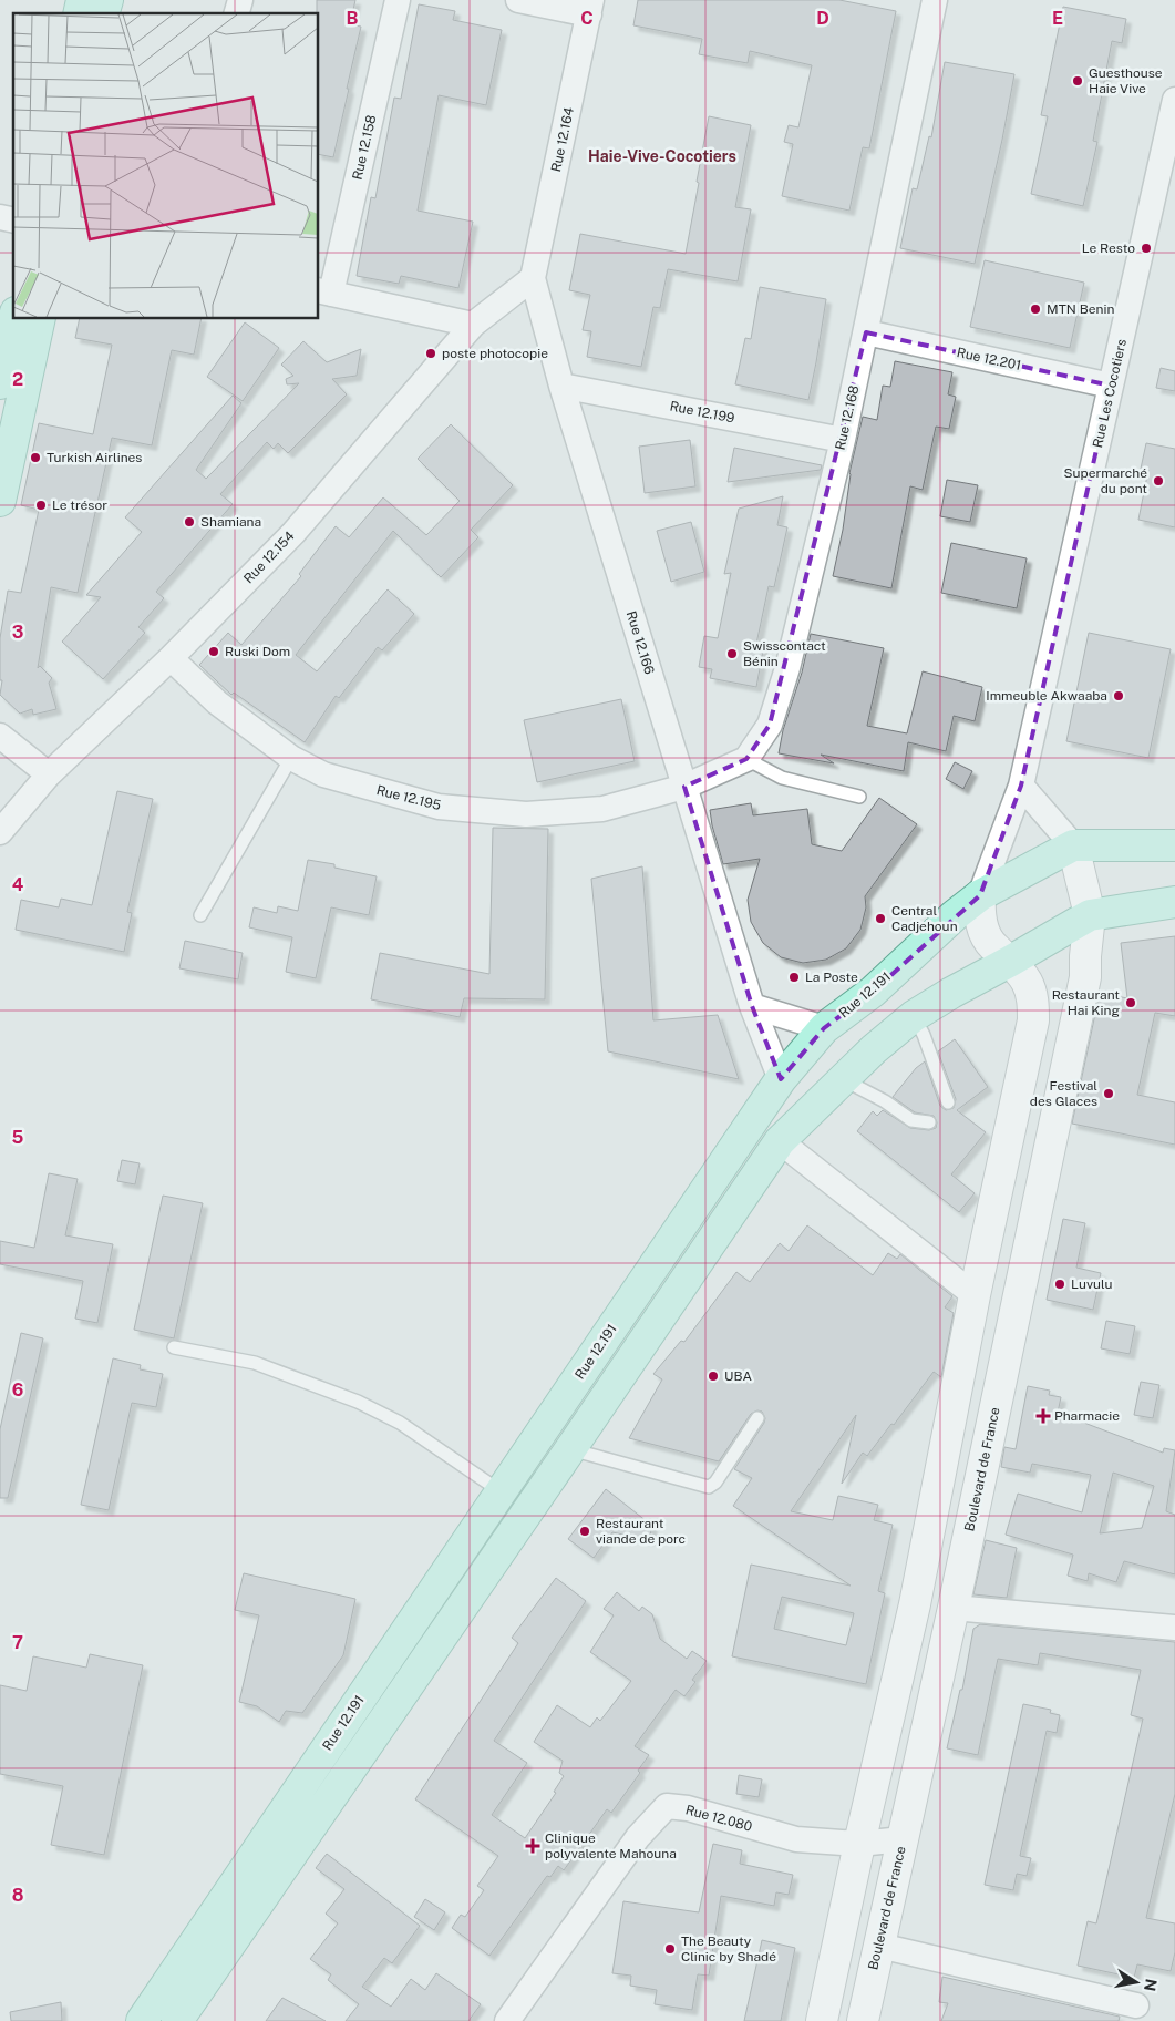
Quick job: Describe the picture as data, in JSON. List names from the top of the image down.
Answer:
{
  "streets": {
    "main road": ["Rue 12.191"],
    "street": [
      "Rue 12.164",
      "Rue 12.158",
      "Rue 12.201",
      "Rue Les Cocotiers",
      "Rue 12.199",
      "Rue 12.168",
      "Rue 12.154",
      "Rue 12.166",
      "Rue 12.195",
      "Boulevard de France",
      "Rue 12.080"
    ]
  },
  "crossings": [
    ["Rue 12.164", "Rue 12.154"],
    ["Rue 12.164", "Rue 12.166"],
    ["Rue 12.201", "Rue Les Cocotiers"],
    ["Rue 12.201", "Rue 12.168"],
    ["Rue Les Cocotiers", "Rue 12.191"],
    ["Rue 12.199", "Rue 12.168"],
    ["Rue 12.199", "Rue 12.166"],
    ["Rue 12.154", "Rue 12.166"],
    ["Rue 12.154", "Rue 12.195"],
    ["Rue 12.166", "Rue 12.195"],
    ["Rue 12.166", "Rue 12.191"],
    ["Rue 12.191", "Boulevard de France"],
    ["Boulevard de France", "Rue 12.080"]
  ],
  "districts": ["Haie-Vive-Cocotiers"],
  "places": {
    "other": [
      "Guesthouse Haie Vive",
      "Le Resto",
      "MTN Benin",
      "poste photocopie",
      "Turkish Airlines",
      "Supermarché du pont",
      "Le trésor",
      "Shamiana",
      "Ruski Dom",
      "Swisscontact Bénin",
      "Immeuble Akwaaba",
      "Central Cadjehoun",
      "La Poste",
      "Restaurant Hai King",
      "Festival des Glaces",
      "Luvulu",
      "UBA",
      "Restaurant viande de porc",
      "The Beauty Clinic by Shadé"
    ],
    "health": ["Pharmacie", "Clinique polyvalente Mahouna"]
  },
  "north": "right",
  "grid": {
    "columns": [
      "B",
      "C",
      "D",
      "E"
    ],
    "rows": [
      "2",
      "3",
      "4",
      "5",
      "6",
      "7",
      "8"
    ]
  }
}
